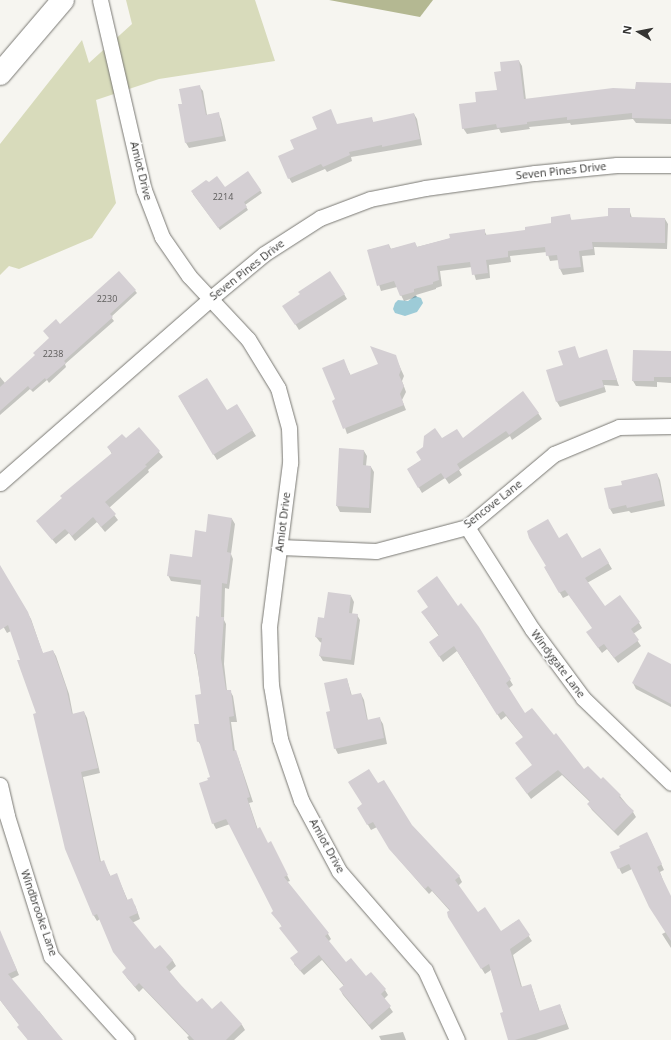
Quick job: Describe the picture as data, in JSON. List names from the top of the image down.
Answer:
{
  "streets": {
    "street": [
      "Amiot Drive",
      "Seven Pines Drive",
      "Sencove Lane",
      "Windygate Lane",
      "Windbrooke Lane"
    ]
  },
  "crossings": [
    ["Amiot Drive", "Seven Pines Drive"],
    ["Amiot Drive", "Sencove Lane"],
    ["Sencove Lane", "Windygate Lane"]
  ],
  "house_numbers": ["2214", "2230", "2238"],
  "north": "left"
}
